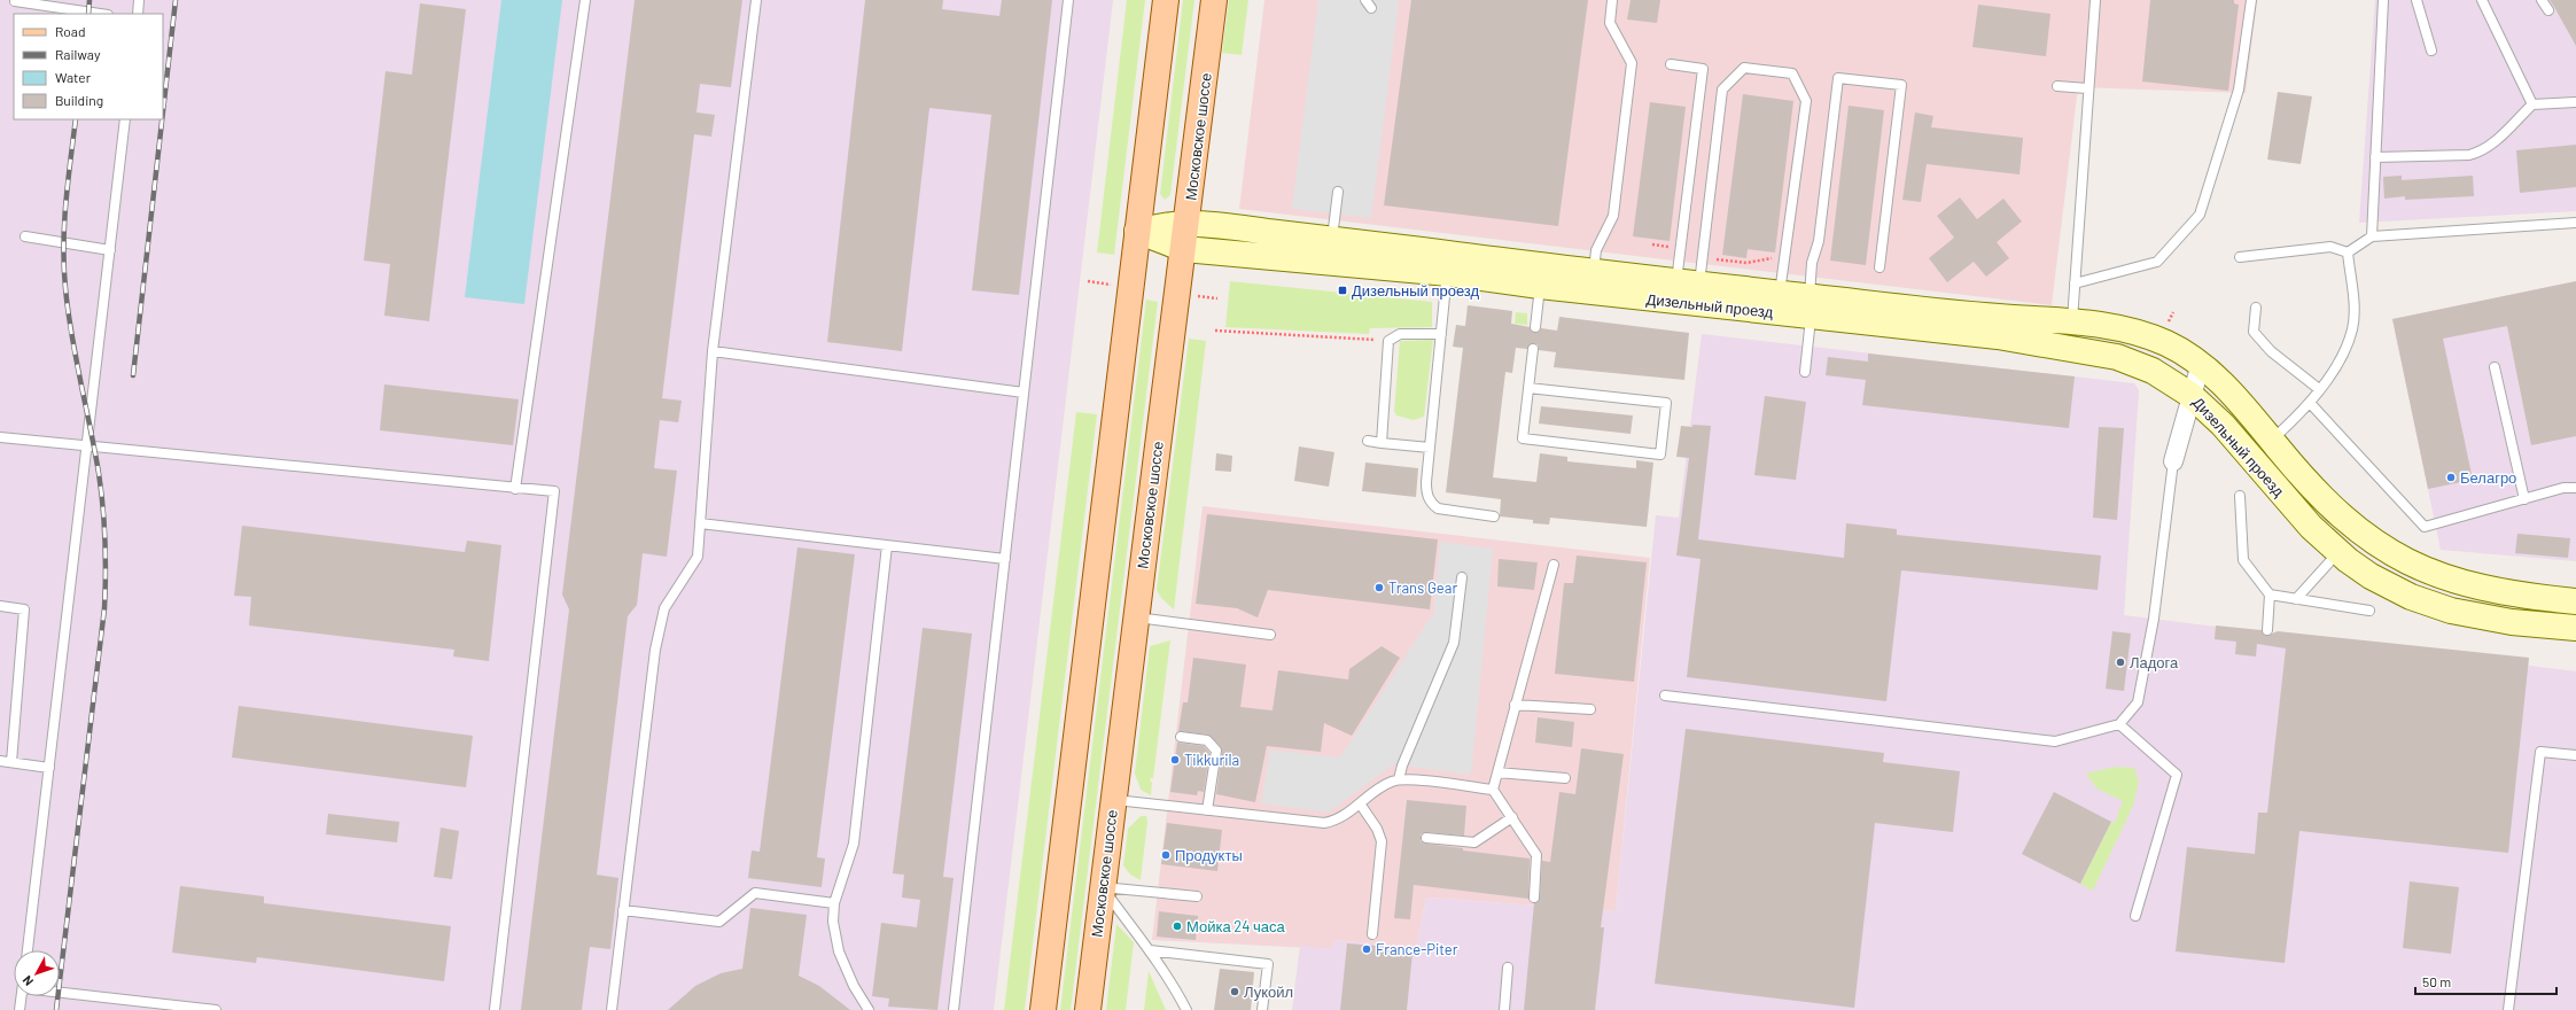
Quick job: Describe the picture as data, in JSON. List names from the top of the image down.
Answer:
{
  "streets": {
    "main road": ["Московское шоссе"],
    "street": ["Дизельный проезд"]
  },
  "crossings": [
    ["Московское шоссе", "Дизельный проезд"]
  ],
  "places": {
    "transit": ["Дизельный проезд"],
    "other": [
      "Белагро",
      "Trans Gear",
      "Ладога",
      "Tikkurila",
      "Продукты",
      "Мойка 24 часа",
      "France-Piter",
      "Лукойл"
    ]
  },
  "legend": [
    "Road",
    "Railway",
    "Water",
    "Building"
  ],
  "scale_bar": "50 m",
  "north": "bottom left"
}
